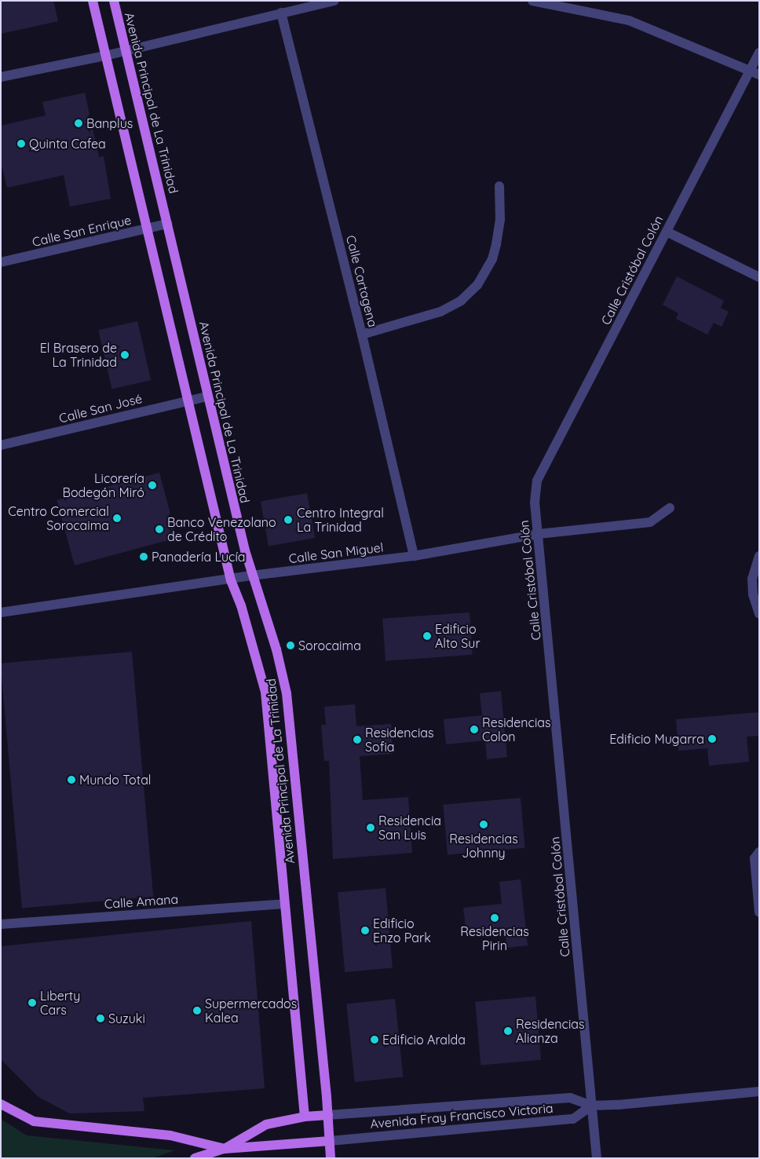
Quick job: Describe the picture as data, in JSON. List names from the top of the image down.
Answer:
{
  "streets": {
    "main road": ["Avenida Principal de La Trinidad"],
    "street": [
      "Calle San Enrique",
      "Calle Cristóbal Colón",
      "Calle Cartagena",
      "Calle San José",
      "Calle San Miguel",
      "Calle Amana",
      "Avenida Fray Francisco Victoria"
    ]
  },
  "crossings": [
    ["Avenida Principal de La Trinidad", "Calle San Enrique"],
    ["Avenida Principal de La Trinidad", "Calle San José"],
    ["Avenida Principal de La Trinidad", "Calle San Miguel"],
    ["Avenida Principal de La Trinidad", "Calle Amana"],
    ["Avenida Principal de La Trinidad", "Avenida Fray Francisco Victoria"],
    ["Calle Cristóbal Colón", "Calle San Miguel"],
    ["Calle Cristóbal Colón", "Avenida Fray Francisco Victoria"],
    ["Calle Cartagena", "Calle San Miguel"]
  ],
  "places": [
    "Banplus",
    "Quinta Cafea",
    "El Brasero de La Trinidad",
    "Licorería Bodegón Miró",
    "Centro Comercial Sorocaima",
    "Centro Integral La Trinidad",
    "Banco Venezolano de Crédito",
    "Panadería Lucía",
    "Edificio Alto Sur",
    "Sorocaima",
    "Residencias Colon",
    "Edificio Mugarra",
    "Residencias Sofia",
    "Mundo Total",
    "Residencias Johnny",
    "Residencia San Luis",
    "Residencias Pirin",
    "Edificio Enzo Park",
    "Liberty Cars",
    "Supermercados Kalea",
    "Suzuki",
    "Residencias Alianza",
    "Edificio Aralda"
  ]
}
